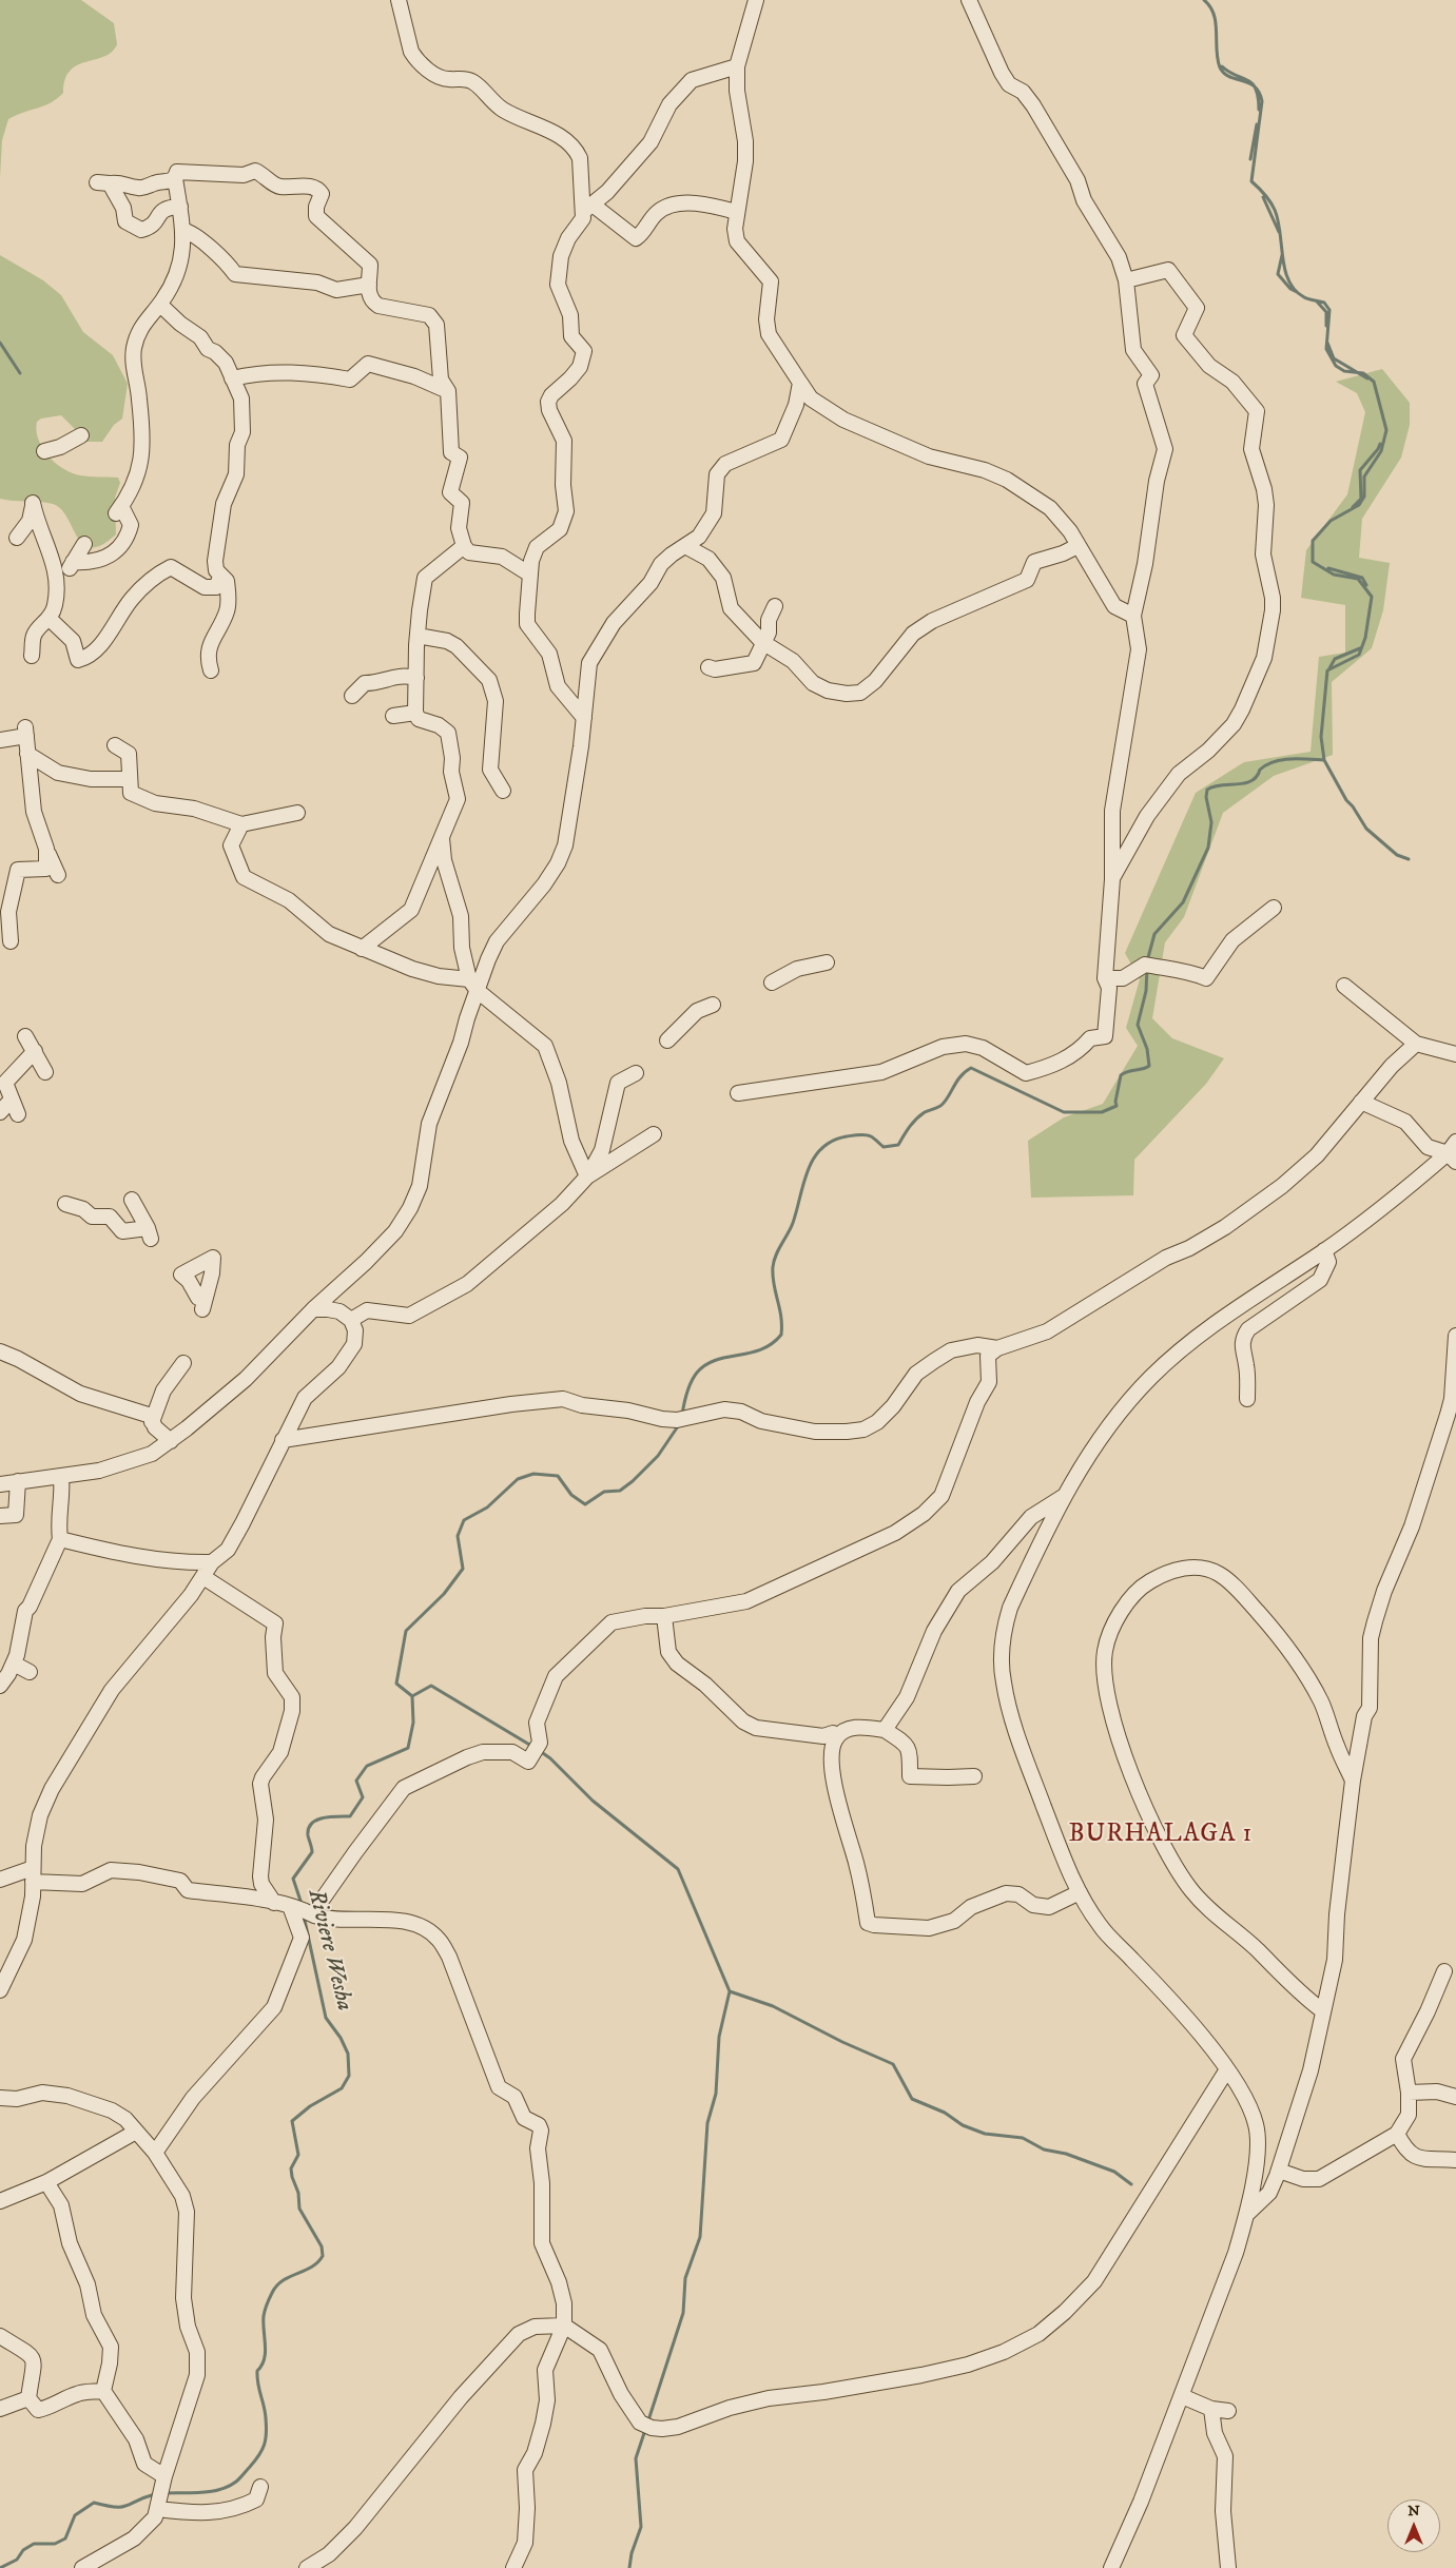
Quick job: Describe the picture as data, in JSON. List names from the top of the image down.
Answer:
{
  "districts": ["BURHALAGA 1"],
  "water": ["Riviere Wesha"],
  "north": "top"
}
